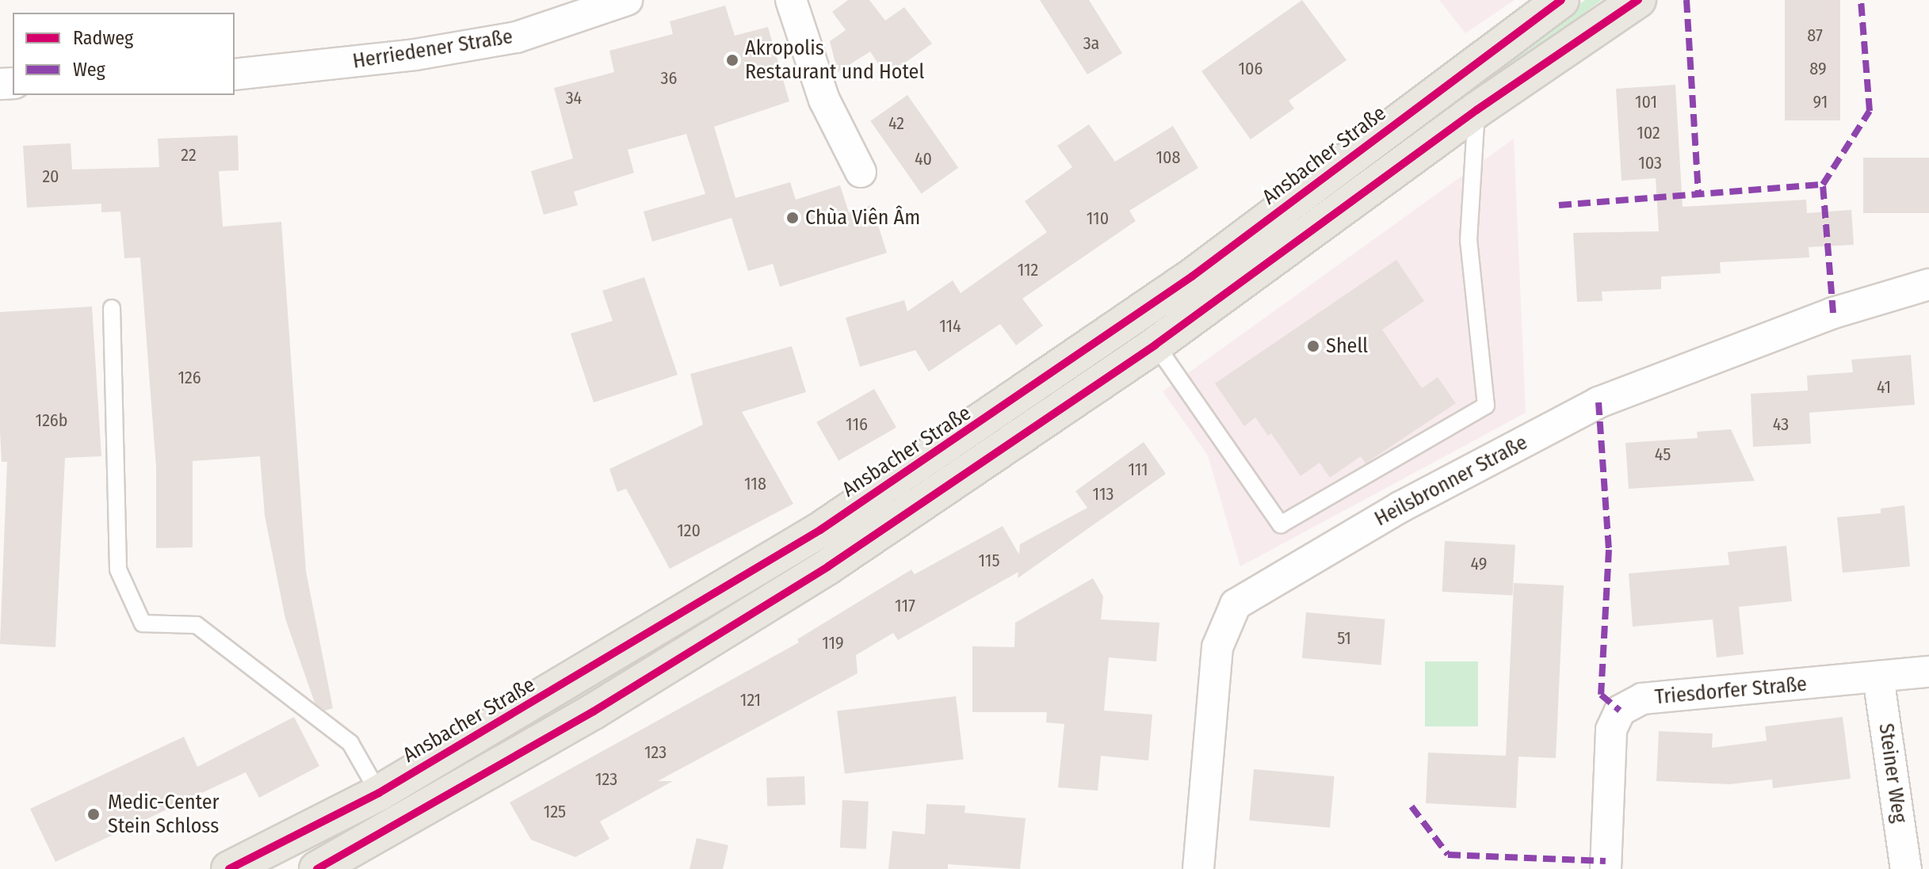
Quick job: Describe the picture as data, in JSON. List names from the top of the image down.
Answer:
{
  "streets": {
    "main road": ["Ansbacher Straße"],
    "street": [
      "Herriedener Straße",
      "Heilsbronner Straße",
      "Triesdorfer Straße",
      "Steiner Weg"
    ]
  },
  "crossings": [
    ["Triesdorfer Straße", "Steiner Weg"]
  ],
  "places": [
    "Akropolis Restaurant und Hotel",
    "Chùa Viên Âm",
    "Shell",
    "Medic-Center Stein Schloss"
  ],
  "house_numbers": [
    "87",
    "3a",
    "106",
    "89",
    "36",
    "34",
    "101",
    "91",
    "42",
    "102",
    "22",
    "108",
    "40",
    "103",
    "20",
    "110",
    "112",
    "114",
    "126",
    "41",
    "126b",
    "116",
    "43",
    "45",
    "111",
    "118",
    "113",
    "120",
    "115",
    "49",
    "117",
    "51",
    "119",
    "121",
    "123",
    "123",
    "125"
  ],
  "legend": ["Radweg", "Weg"]
}
